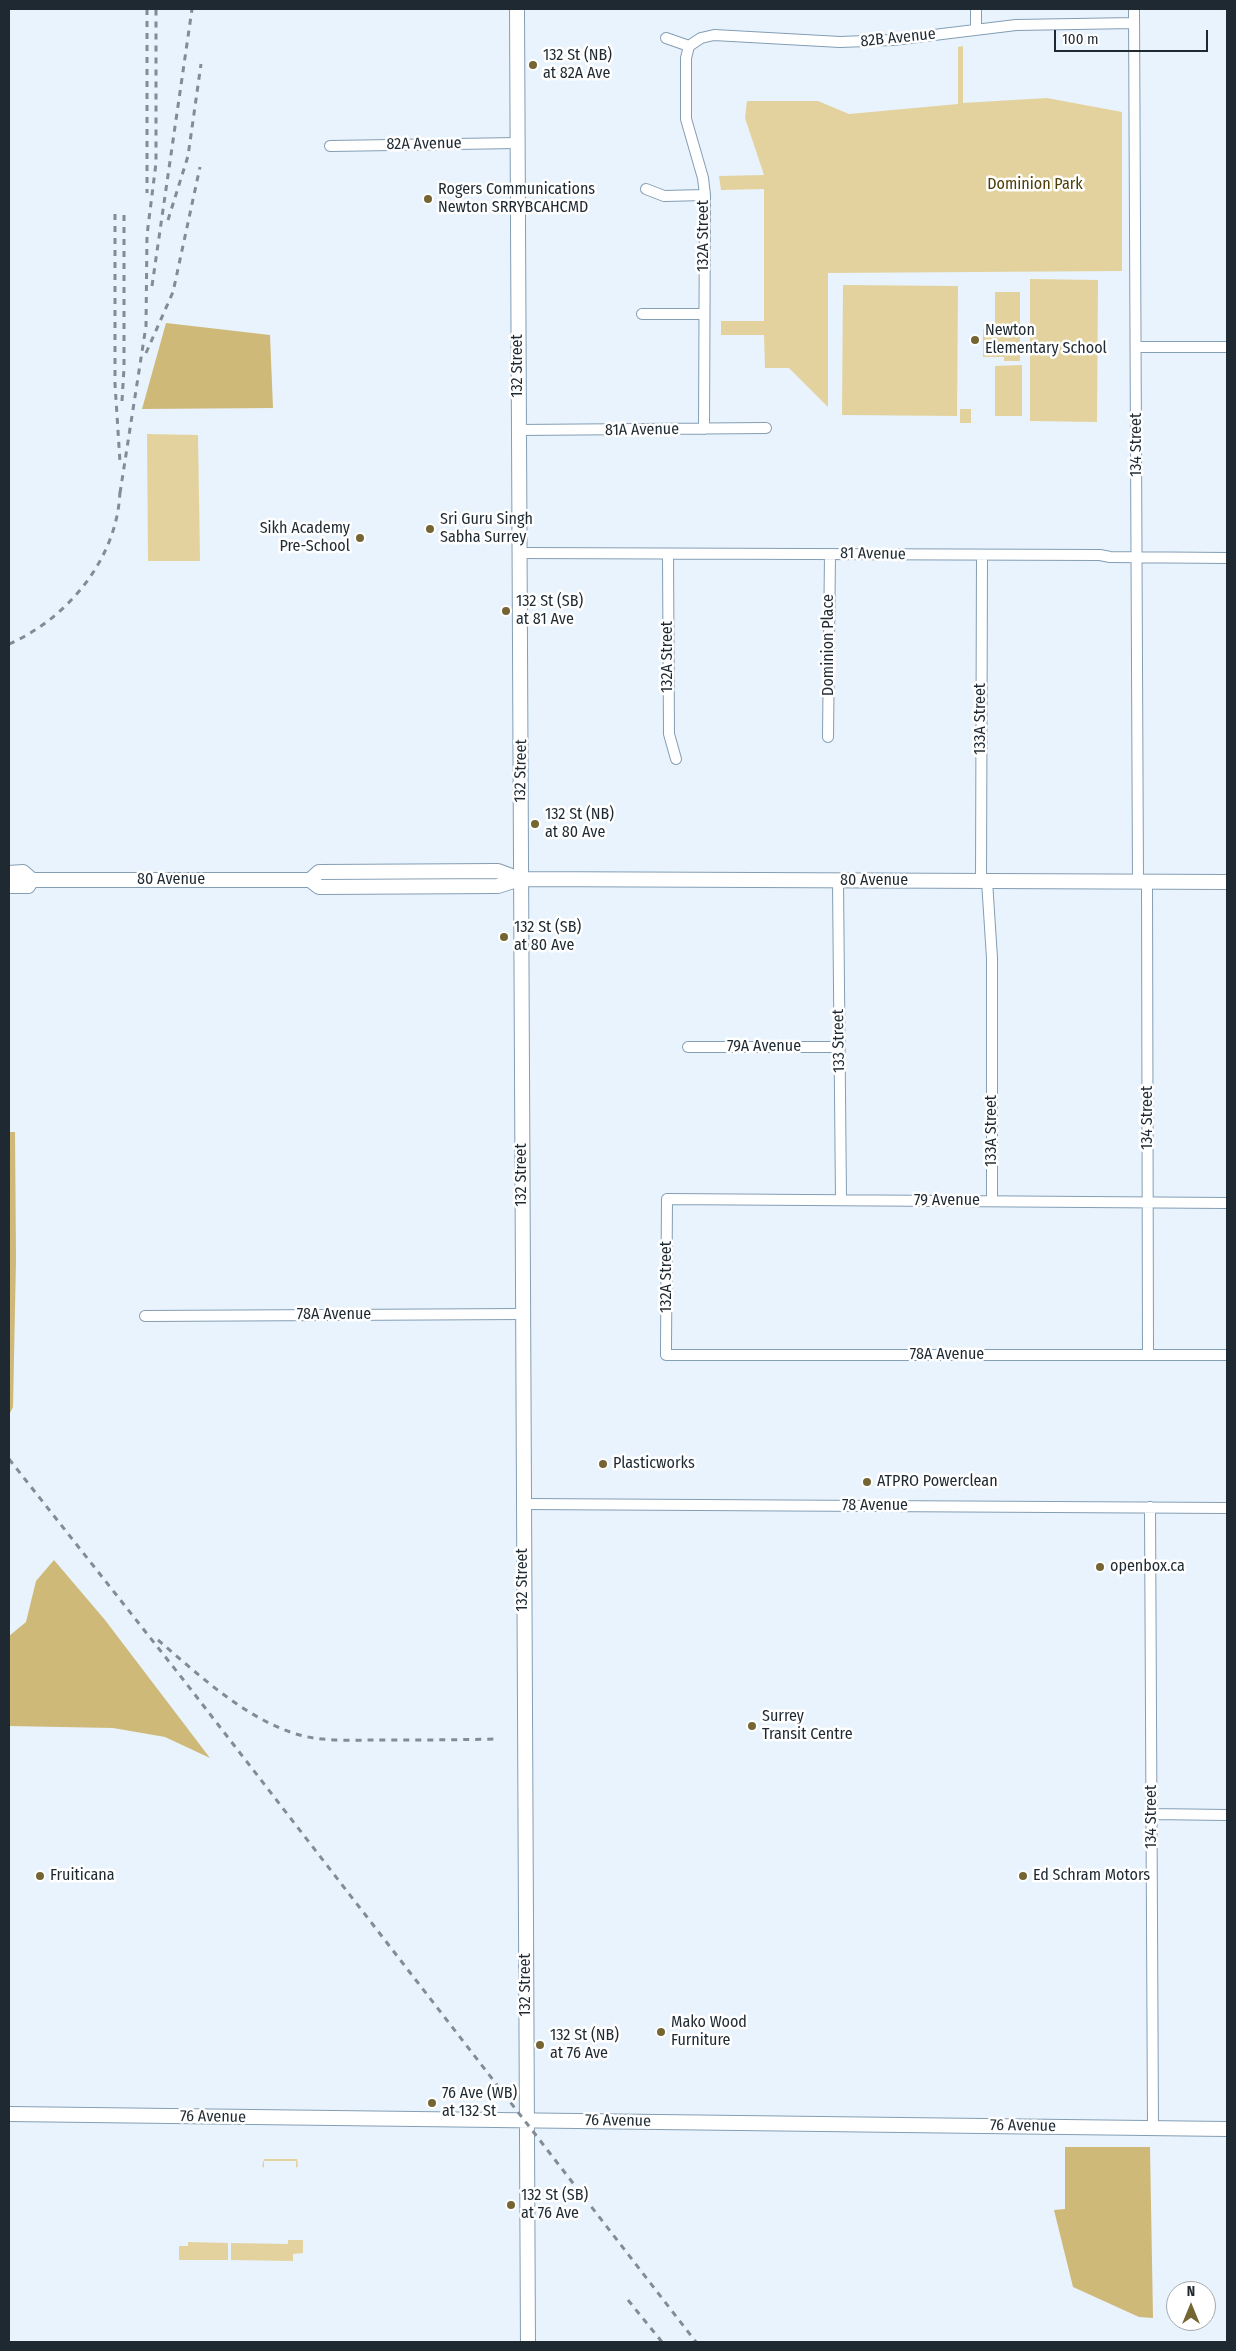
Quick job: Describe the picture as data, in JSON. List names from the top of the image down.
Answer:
{
  "streets": {
    "main road": ["132 Street", "80 Avenue", "76 Avenue"],
    "street": [
      "82B Avenue",
      "82A Avenue",
      "132A Street",
      "81A Avenue",
      "134 Street",
      "81 Avenue",
      "Dominion Place",
      "133A Street",
      "133 Street",
      "79A Avenue",
      "79 Avenue",
      "78A Avenue",
      "78 Avenue"
    ]
  },
  "crossings": [
    ["82B Avenue", "132A Street"],
    ["82B Avenue", "134 Street"],
    ["82A Avenue", "132 Street"],
    ["132A Street", "81A Avenue"],
    ["132A Street", "81 Avenue"],
    ["132A Street", "79 Avenue"],
    ["132A Street", "78A Avenue"],
    ["132 Street", "81A Avenue"],
    ["132 Street", "81 Avenue"],
    ["132 Street", "80 Avenue"],
    ["132 Street", "78A Avenue"],
    ["132 Street", "78 Avenue"],
    ["132 Street", "76 Avenue"],
    ["134 Street", "81 Avenue"],
    ["134 Street", "80 Avenue"],
    ["134 Street", "79 Avenue"],
    ["134 Street", "78A Avenue"],
    ["134 Street", "78 Avenue"],
    ["134 Street", "76 Avenue"],
    ["81 Avenue", "Dominion Place"],
    ["81 Avenue", "133A Street"],
    ["133A Street", "80 Avenue"],
    ["133A Street", "79 Avenue"],
    ["80 Avenue", "133 Street"],
    ["133 Street", "79A Avenue"],
    ["133 Street", "79 Avenue"]
  ],
  "parks": ["Dominion Park"],
  "places": [
    "132 St (NB) at 82A Ave",
    "Rogers Communications Newton SRRYBCAHCMD",
    "Newton Elementary School",
    "Sri Guru Singh Sabha Surrey",
    "Sikh Academy Pre-School",
    "132 St (SB) at 81 Ave",
    "132 St (NB) at 80 Ave",
    "132 St (SB) at 80 Ave",
    "Plasticworks",
    "ATPRO Powerclean",
    "openbox.ca",
    "Surrey Transit Centre",
    "Fruiticana",
    "Ed Schram Motors",
    "Mako Wood Furniture",
    "132 St (NB) at 76 Ave",
    "76 Ave (WB) at 132 St",
    "132 St (SB) at 76 Ave"
  ],
  "scale_bar": "100 m",
  "north": "top"
}
